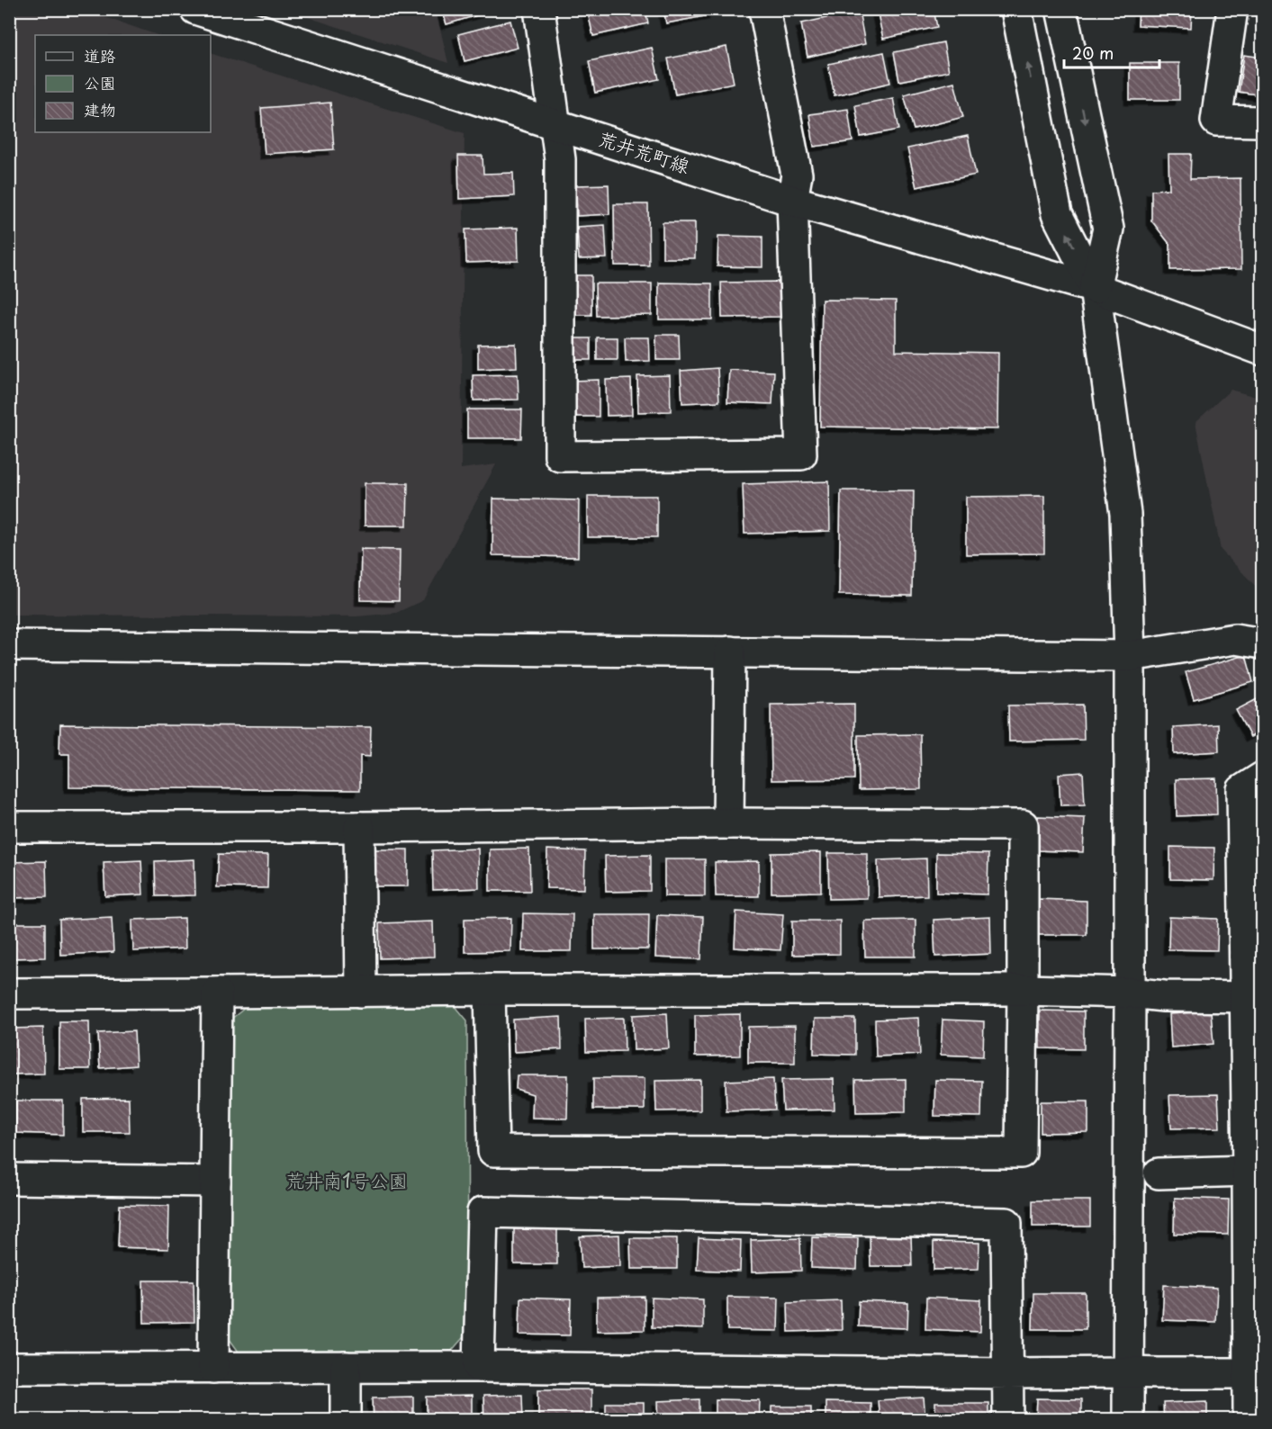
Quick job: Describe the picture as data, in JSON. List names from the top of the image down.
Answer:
{
  "streets": {
    "street": ["荒井荒町線"]
  },
  "parks": ["荒井南1号公園"],
  "legend": ["道路", "公園", "建物"],
  "scale_bar": "20 m"
}
